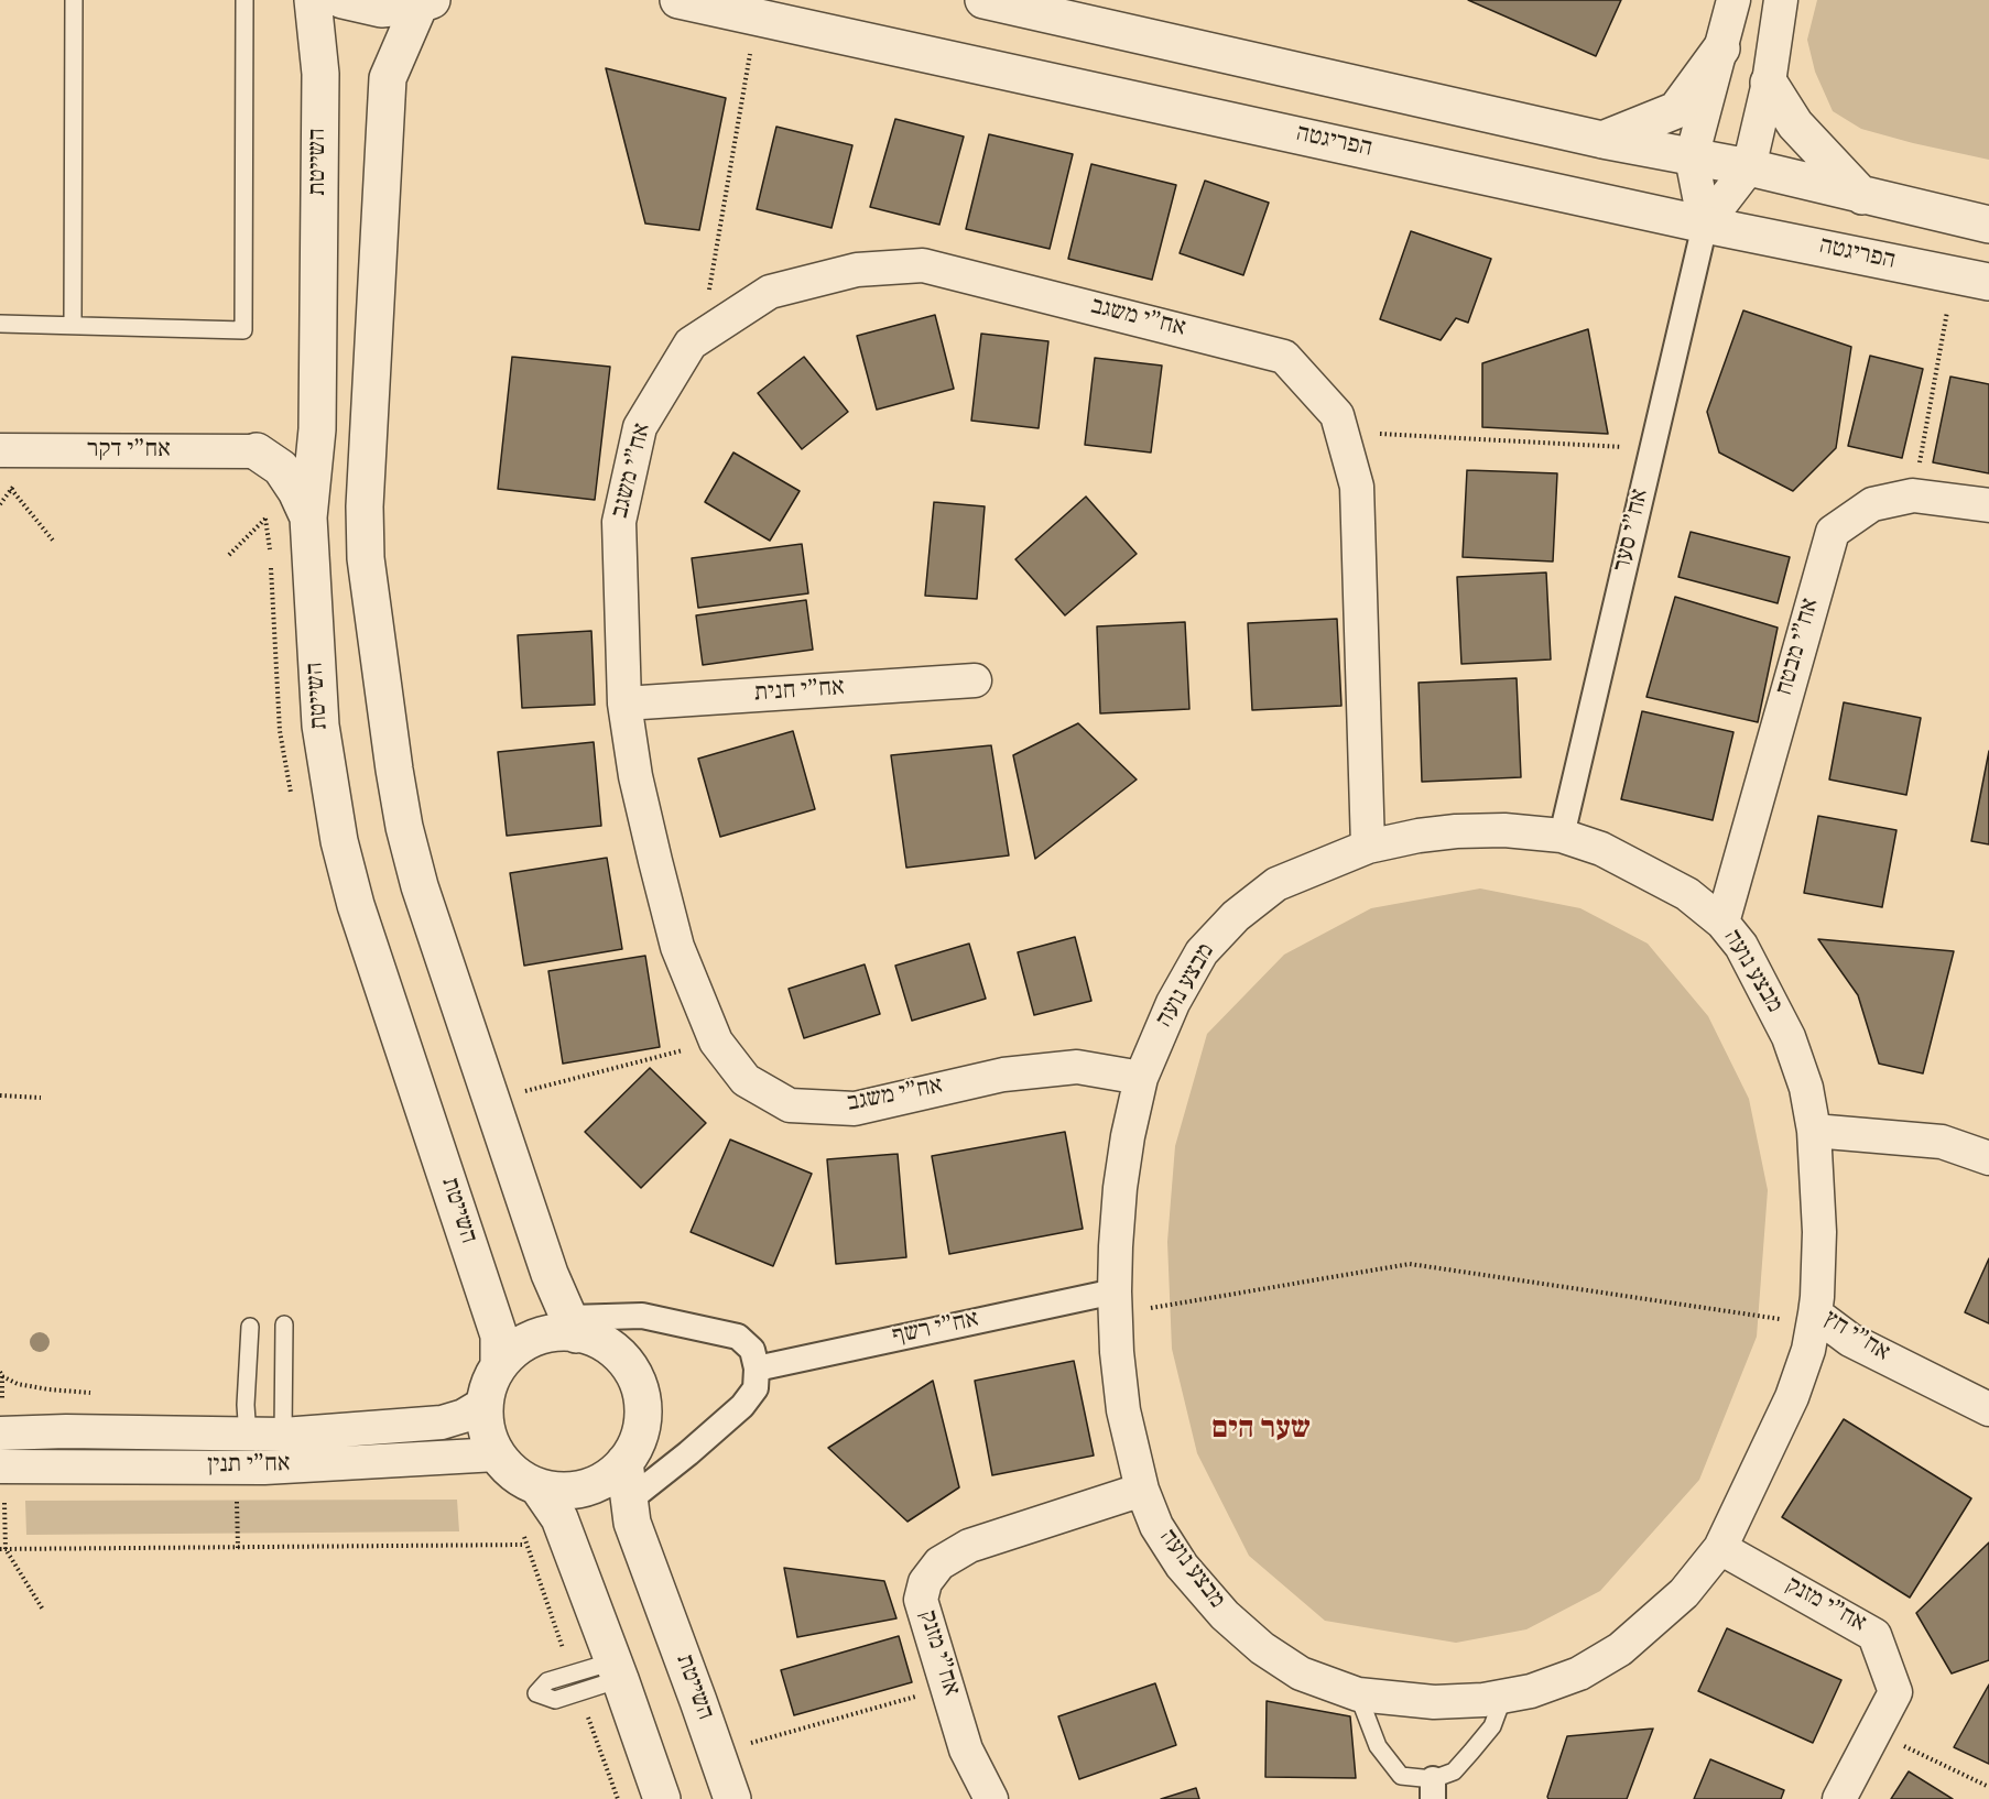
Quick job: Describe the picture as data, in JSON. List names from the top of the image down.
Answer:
{
  "streets": {
    "street": [
      "הפריגטה",
      "השייטת",
      "אח\"י משגב",
      "אח\"י דקר",
      "אח\"י סער",
      "אח\"י מבטח",
      "אח\"י חנית",
      "מבצע נועה",
      "אח\"י רשף",
      "אח\"י חץ",
      "אח\"י תנין",
      "אח\"י מזנק"
    ]
  },
  "crossings": [
    ["הפריגטה", "אח\"י סער"],
    ["השייטת", "אח\"י תנין"],
    ["אח\"י משגב", "אח\"י חנית"],
    ["אח\"י משגב", "מבצע נועה"],
    ["אח\"י סער", "מבצע נועה"],
    ["אח\"י מבטח", "מבצע נועה"],
    ["מבצע נועה", "אח\"י רשף"],
    ["מבצע נועה", "אח\"י חץ"],
    ["מבצע נועה", "אח\"י מזנק"]
  ],
  "districts": ["שער הים"]
}
